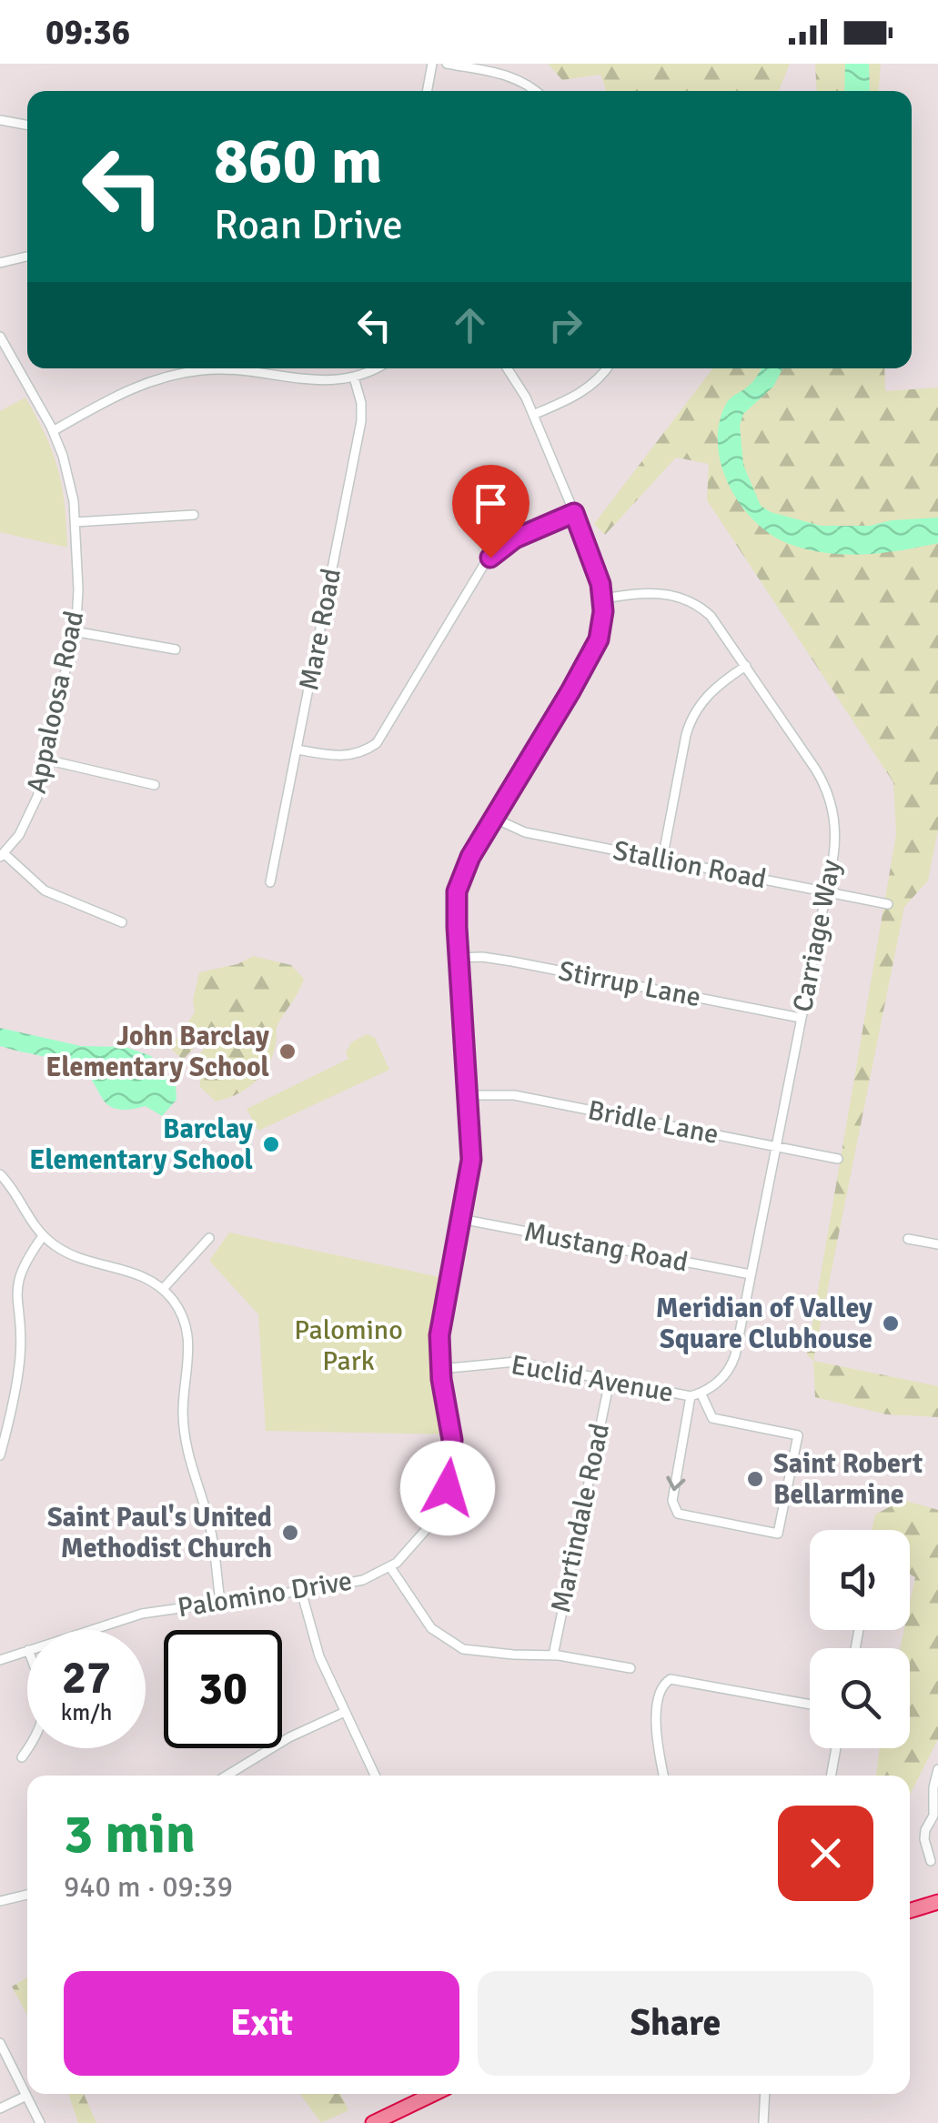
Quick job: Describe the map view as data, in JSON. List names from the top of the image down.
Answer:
{
  "streets": {
    "street": [
      "Mare Road",
      "Appaloosa Road",
      "Stallion Road",
      "Carriage Way",
      "Stirrup Lane",
      "Bridle Lane",
      "Mustang Road",
      "Euclid Avenue",
      "Martindale Road",
      "Palomino Drive"
    ]
  },
  "crossings": [
    ["Stallion Road", "Carriage Way"],
    ["Stallion Road", "Palomino Drive"],
    ["Carriage Way", "Stirrup Lane"],
    ["Carriage Way", "Bridle Lane"],
    ["Carriage Way", "Mustang Road"],
    ["Carriage Way", "Euclid Avenue"],
    ["Carriage Way", "Palomino Drive"],
    ["Stirrup Lane", "Palomino Drive"],
    ["Bridle Lane", "Palomino Drive"],
    ["Mustang Road", "Palomino Drive"],
    ["Euclid Avenue", "Martindale Road"],
    ["Euclid Avenue", "Palomino Drive"]
  ],
  "parks": ["Palomino Park"],
  "places": [
    "John Barclay Elementary School",
    "Barclay Elementary School",
    "Meridian of Valley Square Clubhouse",
    "Saint Robert Bellarmine",
    "Saint Paul's United Methodist Church"
  ],
  "page": {
    "status": "09:36",
    "turn": ["860 m", "Roan Drive"],
    "speed": "27 km/h",
    "limit": "30",
    "heading": ["3 min", "940 m · 09:39"],
    "buttons": ["Exit", "Share"]
  }
}
